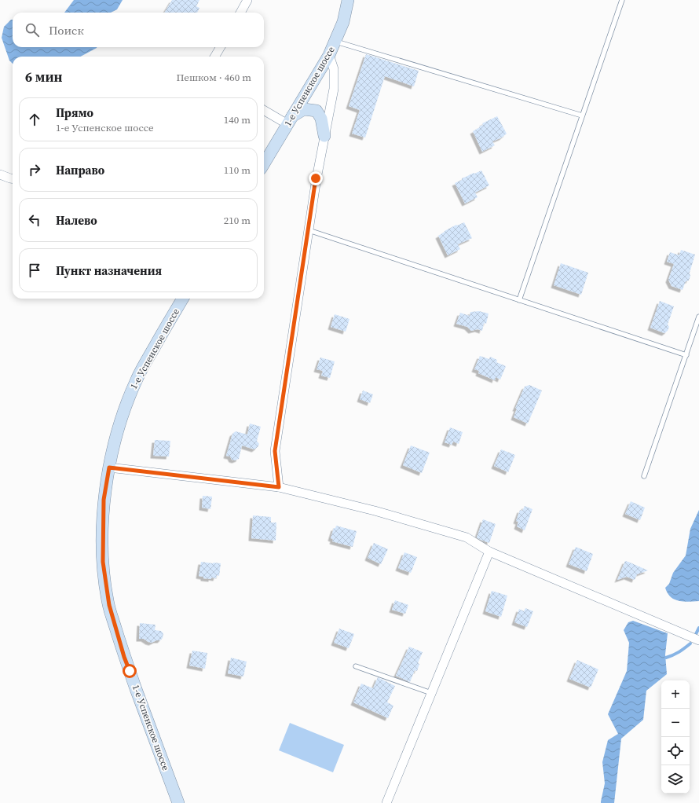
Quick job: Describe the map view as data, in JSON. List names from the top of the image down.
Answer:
{
  "streets": {
    "main road": ["1-е Успенское шоссе"]
  },
  "page": {
    "search": "Поиск",
    "heading": ["6 мин", "Пешком · 460 m"],
    "list": [
      ["Прямо", "1-е Успенское шоссе", "140 m"],
      ["Направо", "110 m"],
      ["Налево", "210 m"],
      "Пункт назначения"
    ],
    "map_buttons": ["+", "−"]
  }
}
